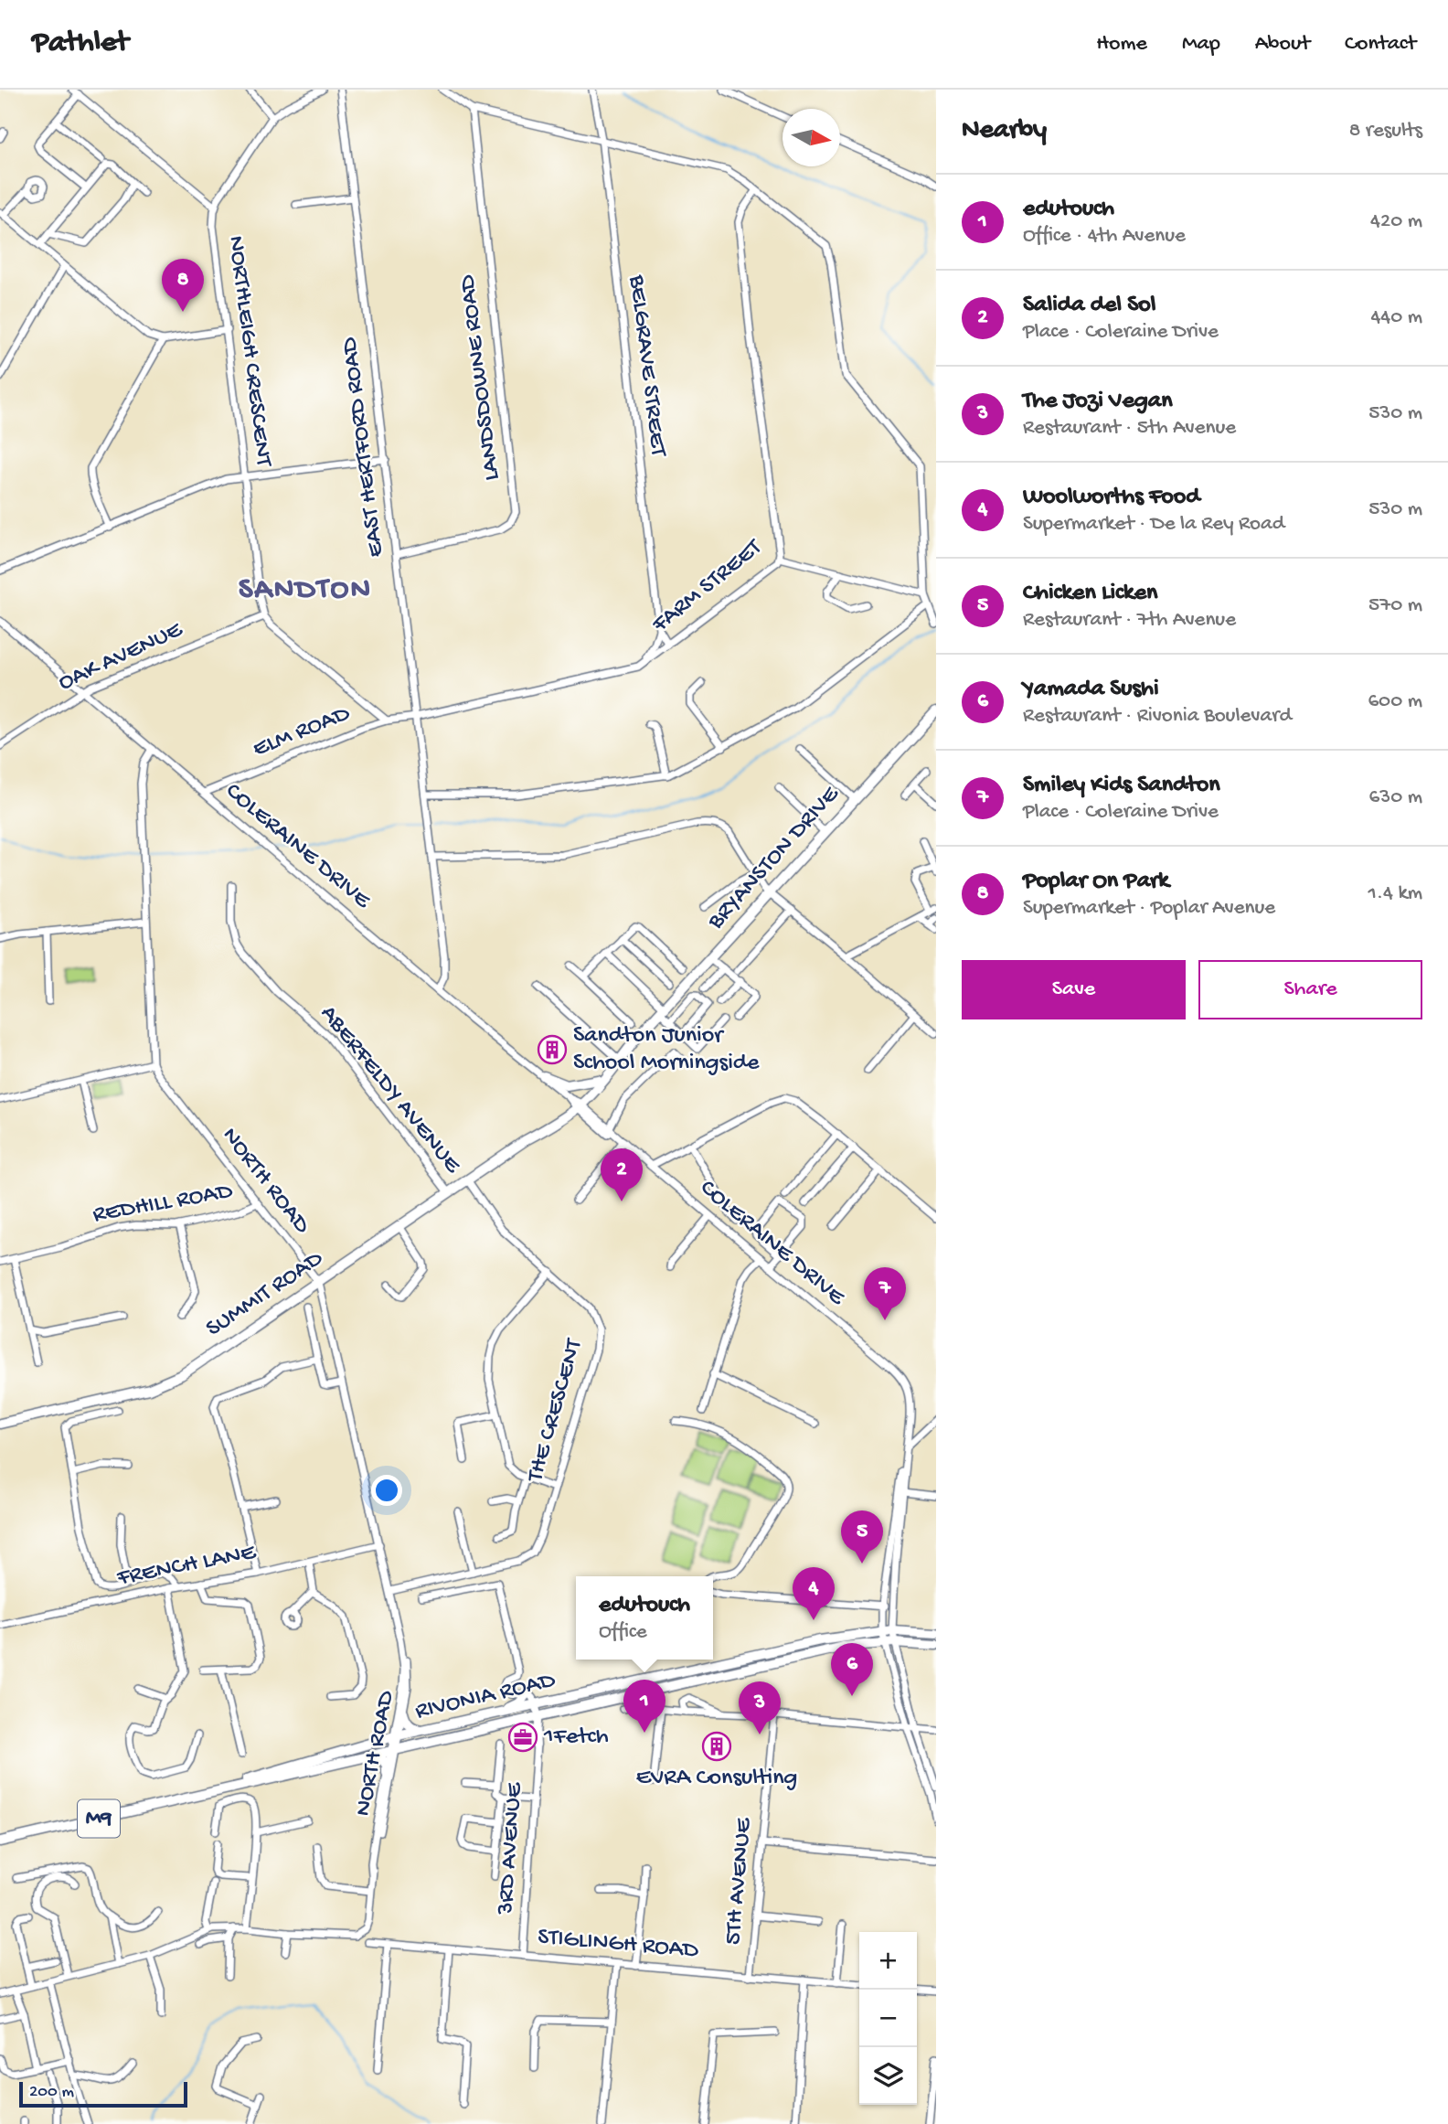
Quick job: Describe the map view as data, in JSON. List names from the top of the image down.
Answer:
{
  "streets": {
    "main road": [
      "BRYANSTON DRIVE",
      "SUMMIT ROAD",
      "RIVONIA ROAD",
      "M9"
    ],
    "street": [
      "NORTHLEIGH CRESCENT",
      "BELGRAVE STREET",
      "LANDSDOWNE ROAD",
      "EAST HERTFORD ROAD",
      "FARM STREET",
      "OAK AVENUE",
      "ELM ROAD",
      "COLERAINE DRIVE",
      "ABERFELDY AVENUE",
      "NORTH ROAD",
      "REDHILL ROAD",
      "THE CRESCENT",
      "FRENCH LANE",
      "3RD AVENUE",
      "5TH AVENUE",
      "STIGLINGH ROAD"
    ]
  },
  "crossings": [
    ["NORTHLEIGH CRESCENT", "OAK AVENUE"],
    ["BELGRAVE STREET", "FARM STREET"],
    ["LANDSDOWNE ROAD", "EAST HERTFORD ROAD"],
    ["EAST HERTFORD ROAD", "FARM STREET"],
    ["EAST HERTFORD ROAD", "ELM ROAD"],
    ["EAST HERTFORD ROAD", "COLERAINE DRIVE"],
    ["FARM STREET", "ELM ROAD"],
    ["OAK AVENUE", "COLERAINE DRIVE"],
    ["ELM ROAD", "COLERAINE DRIVE"],
    ["COLERAINE DRIVE", "BRYANSTON DRIVE"],
    ["COLERAINE DRIVE", "SUMMIT ROAD"],
    ["BRYANSTON DRIVE", "SUMMIT ROAD"],
    ["ABERFELDY AVENUE", "SUMMIT ROAD"],
    ["NORTH ROAD", "REDHILL ROAD"],
    ["NORTH ROAD", "SUMMIT ROAD"],
    ["NORTH ROAD", "THE CRESCENT"],
    ["NORTH ROAD", "FRENCH LANE"],
    ["NORTH ROAD", "RIVONIA ROAD"],
    ["SUMMIT ROAD", "THE CRESCENT"],
    ["RIVONIA ROAD", "3RD AVENUE"],
    ["3RD AVENUE", "STIGLINGH ROAD"],
    ["5TH AVENUE", "STIGLINGH ROAD"]
  ],
  "districts": ["SANDTON"],
  "places": {
    "building": ["Sandton Junior School Morningside", "EVRA Consulting"],
    "office": ["1Fetch"]
  },
  "scale_bar": "200 m",
  "north": "right",
  "page": {
    "header": "Pathlet",
    "nav": [
      "Home",
      "Map",
      "About",
      "Contact"
    ],
    "heading": ["Nearby", "8 results"],
    "list": [
      {
        "mark": "1",
        "name": "edutouch",
        "note": "Office · 4th Avenue",
        "value": "420 m"
      },
      {
        "mark": "2",
        "name": "Salida del Sol",
        "note": "Place · Coleraine Drive",
        "value": "440 m"
      },
      {
        "mark": "3",
        "name": "The Jozi Vegan",
        "note": "Restaurant · 5th Avenue",
        "value": "530 m"
      },
      {
        "mark": "4",
        "name": "Woolworths Food",
        "note": "Supermarket · De la Rey Road",
        "value": "530 m"
      },
      {
        "mark": "5",
        "name": "Chicken Licken",
        "note": "Restaurant · 7th Avenue",
        "value": "570 m"
      },
      {
        "mark": "6",
        "name": "Yamada Sushi",
        "note": "Restaurant · Rivonia Boulevard",
        "value": "600 m"
      },
      {
        "mark": "7",
        "name": "Smiley Kids Sandton",
        "note": "Place · Coleraine Drive",
        "value": "630 m"
      },
      {
        "mark": "8",
        "name": "Poplar On Park",
        "note": "Supermarket · Poplar Avenue",
        "value": "1.4 km"
      }
    ],
    "pins": [
      "8",
      "2",
      "7",
      "5",
      "4",
      "6",
      "1",
      "3"
    ],
    "buttons": ["Save", "Share"],
    "popup": ["edutouch", "Office"],
    "map_buttons": ["+", "−"],
    "scale": "200 m"
  }
}
